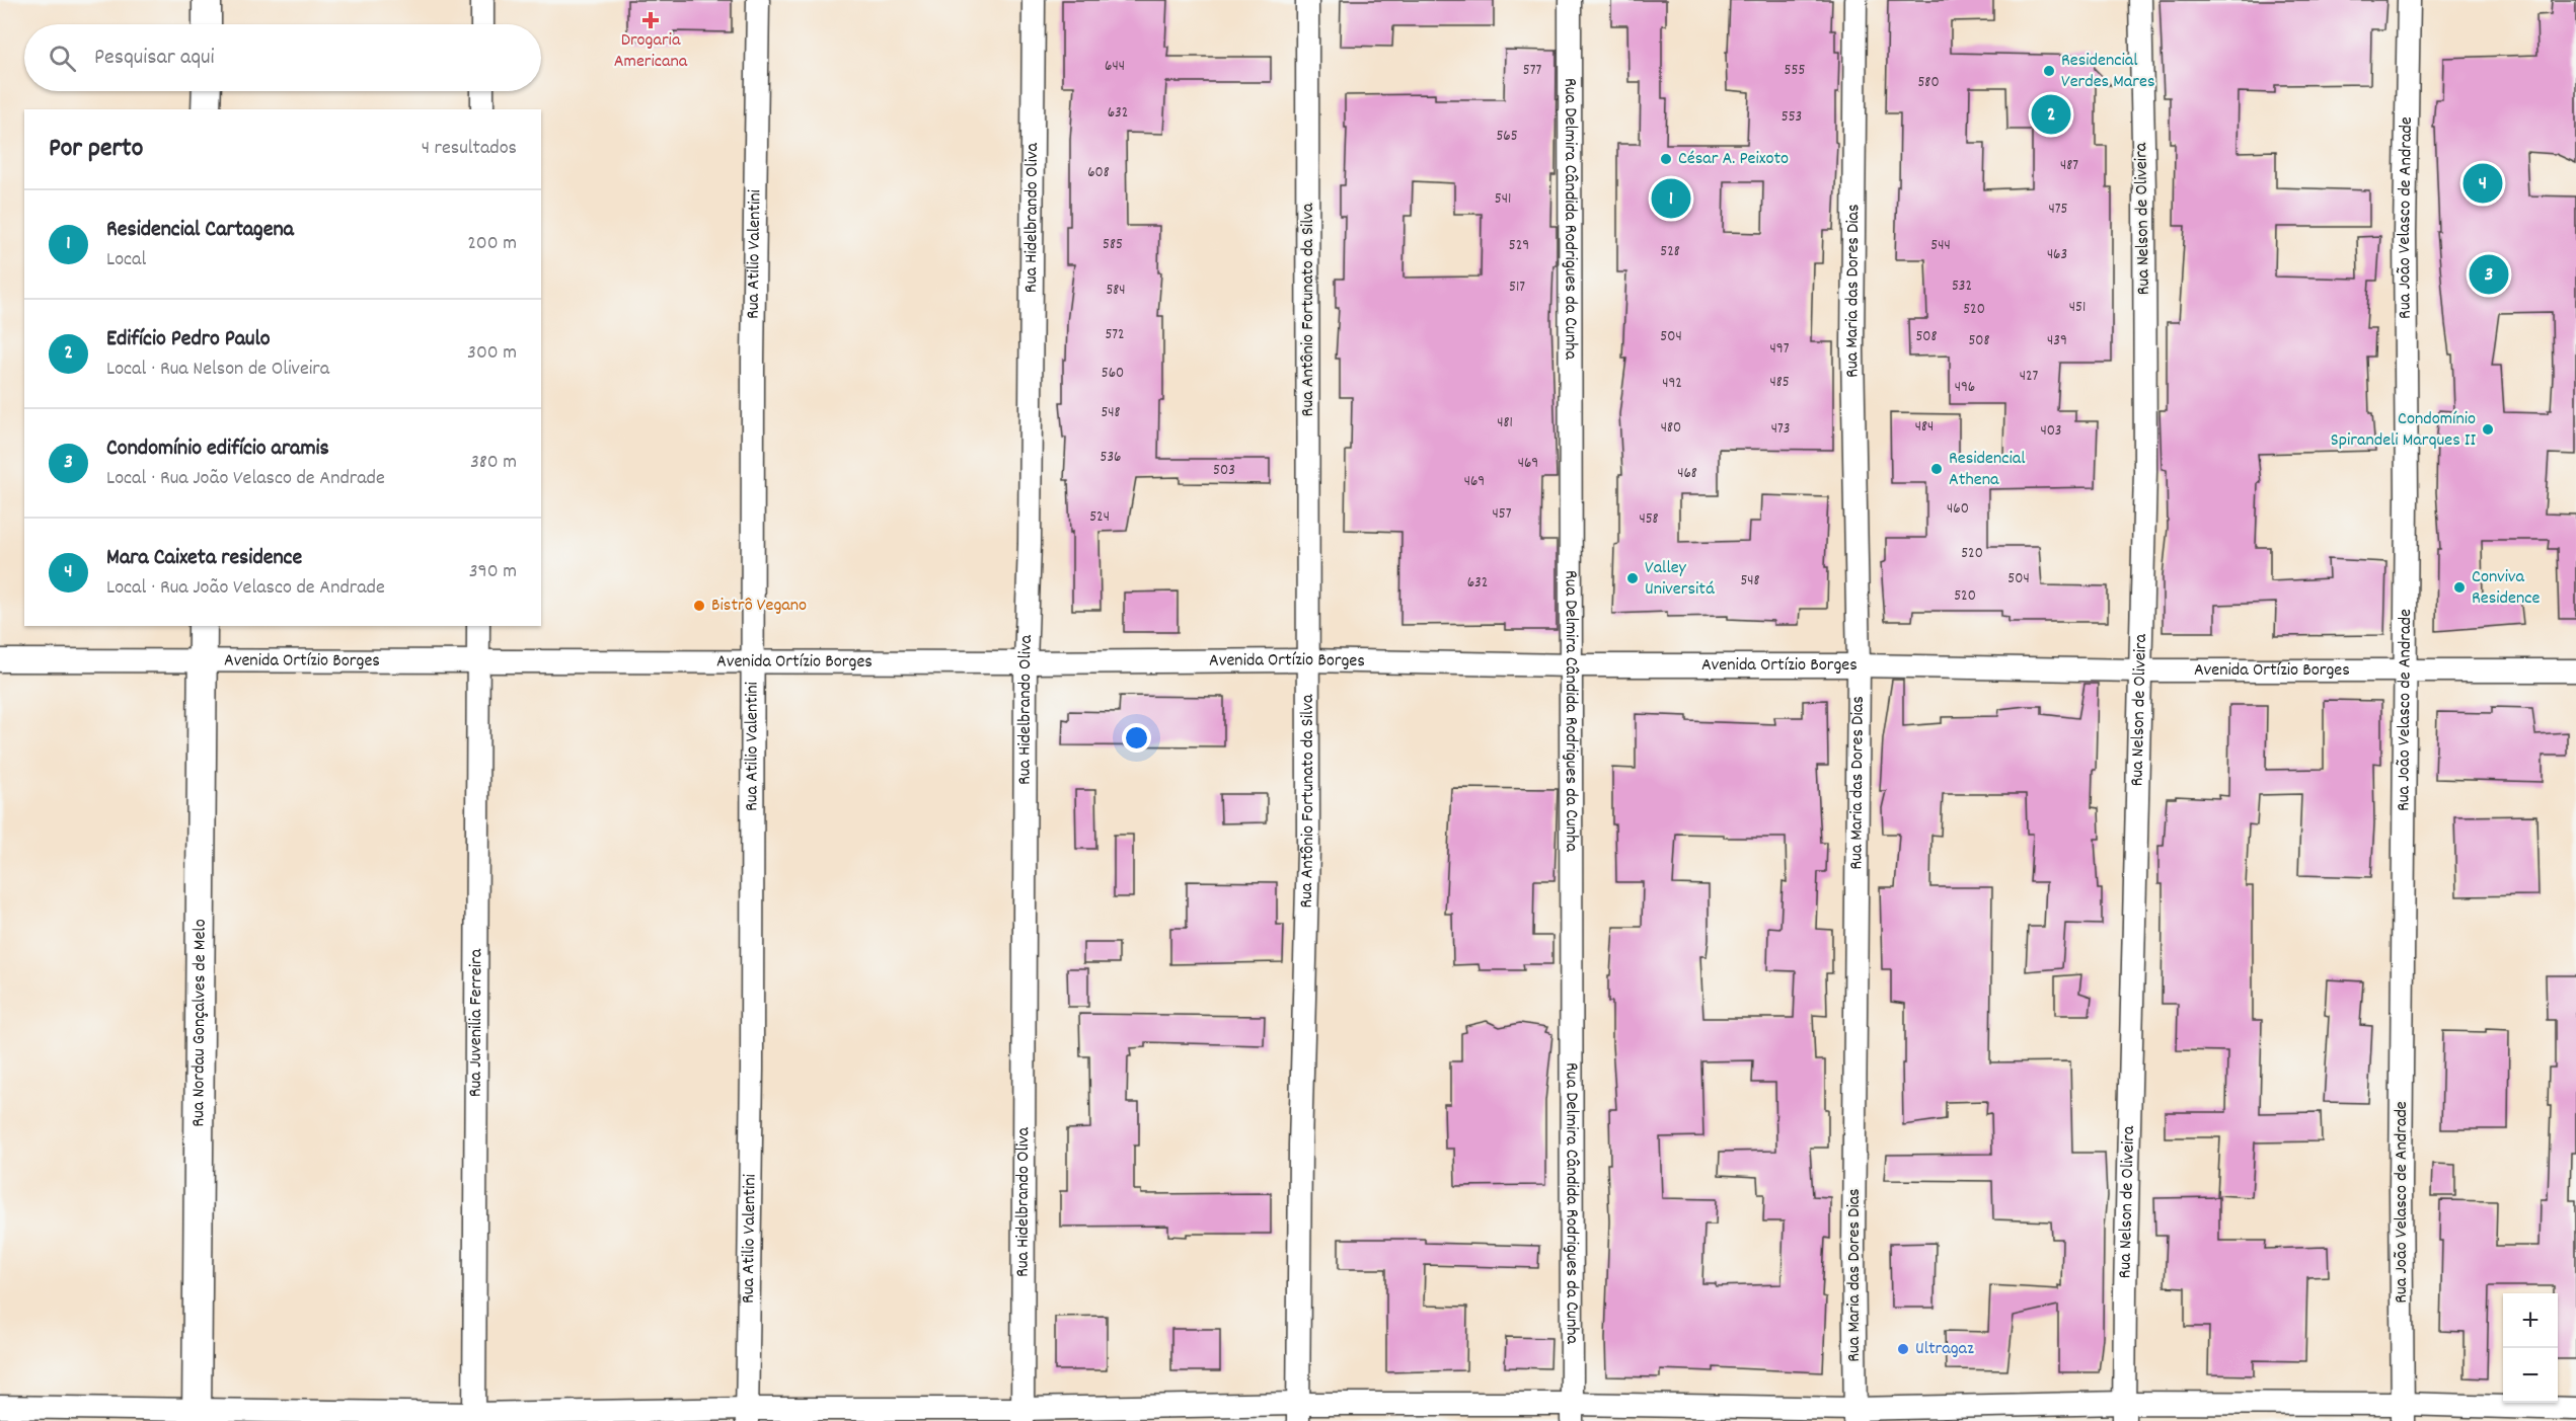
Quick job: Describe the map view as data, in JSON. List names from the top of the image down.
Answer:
{
  "streets": {
    "street": [
      "Rua Hidelbrando Oliva",
      "Rua Delmira Cândida Rodrigues da Cunha",
      "Rua Nelson de Oliveira",
      "Rua João Velasco de Andrade",
      "Rua Atilio Valentini",
      "Rua Maria das Dores Dias",
      "Rua Antônio Fortunato da Silva",
      "Avenida Ortízio Borges",
      "Rua Nordau Gonçalves de Melo",
      "Rua Juvenilia Ferreira"
    ]
  },
  "crossings": [
    ["Rua Hidelbrando Oliva", "Avenida Ortízio Borges"],
    ["Rua Delmira Cândida Rodrigues da Cunha", "Avenida Ortízio Borges"],
    ["Rua Nelson de Oliveira", "Avenida Ortízio Borges"],
    ["Rua João Velasco de Andrade", "Avenida Ortízio Borges"],
    ["Rua Atilio Valentini", "Avenida Ortízio Borges"],
    ["Rua Maria das Dores Dias", "Avenida Ortízio Borges"],
    ["Rua Antônio Fortunato da Silva", "Avenida Ortízio Borges"],
    ["Avenida Ortízio Borges", "Rua Nordau Gonçalves de Melo"],
    ["Avenida Ortízio Borges", "Rua Juvenilia Ferreira"]
  ],
  "places": {
    "health": ["Drogaria Americana"],
    "other": [
      "Residencial Verdes Mares",
      "César A. Peixoto",
      "Condomínio Spirandeli Marques II",
      "Residencial Athena",
      "Valley Universitá",
      "Conviva Residence",
      "Bistrô Vegano",
      "Ultragaz"
    ]
  },
  "house_numbers": [
    "644",
    "577",
    "555",
    "580",
    "632",
    "553",
    "565",
    "487",
    "608",
    "541",
    "475",
    "585",
    "529",
    "544",
    "528",
    "463",
    "532",
    "517",
    "584",
    "451",
    "520",
    "572",
    "504",
    "508",
    "508",
    "439",
    "497",
    "560",
    "427",
    "485",
    "492",
    "496",
    "548",
    "481",
    "484",
    "480",
    "473",
    "403",
    "536",
    "469",
    "503",
    "468",
    "469",
    "460",
    "457",
    "524",
    "458",
    "520",
    "504",
    "548",
    "632",
    "520"
  ],
  "page": {
    "search": "Pesquisar aqui",
    "pins": [
      "2",
      "4",
      "1",
      "3"
    ],
    "heading": ["Por perto", "4 resultados"],
    "list": [
      {
        "mark": "1",
        "name": "Residencial Cartagena",
        "note": "Local",
        "value": "200 m"
      },
      {
        "mark": "2",
        "name": "Edifício Pedro Paulo",
        "note": "Local · Rua Nelson de Oliveira",
        "value": "300 m"
      },
      {
        "mark": "3",
        "name": "Condomínio edifício aramis",
        "note": "Local · Rua João Velasco de Andrade",
        "value": "380 m"
      },
      {
        "mark": "4",
        "name": "Mara Caixeta residence",
        "note": "Local · Rua João Velasco de Andrade",
        "value": "390 m"
      }
    ],
    "map_buttons": ["+", "−"]
  }
}
